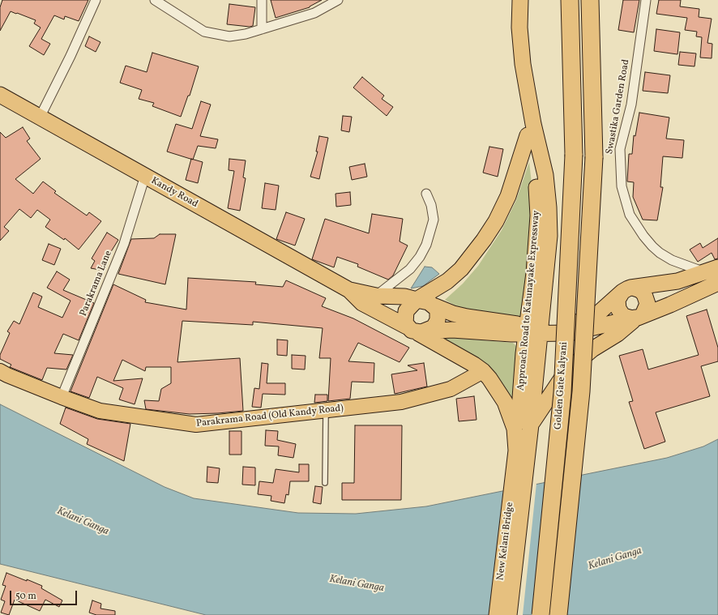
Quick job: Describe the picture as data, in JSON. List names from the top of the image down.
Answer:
{
  "streets": {
    "highway": [
      "Kandy Road",
      "Approach Road to Katunayake Expressway",
      "Golden Gate Kalyani",
      "New Kelani Bridge"
    ],
    "main road": ["Parakrama Road (Old Kandy Road)"],
    "street": ["Swastika Garden Road", "Parakrama Lane"]
  },
  "crossings": [
    ["Kandy Road", "Parakrama Lane"],
    ["Kandy Road", "Approach Road to Katunayake Expressway"],
    ["Kandy Road", "Parakrama Road (Old Kandy Road)"],
    ["Parakrama Lane", "Parakrama Road (Old Kandy Road)"],
    ["Approach Road to Katunayake Expressway", "New Kelani Bridge"]
  ],
  "water": ["Kelani Ganga"],
  "scale_bar": "50 m"
}
